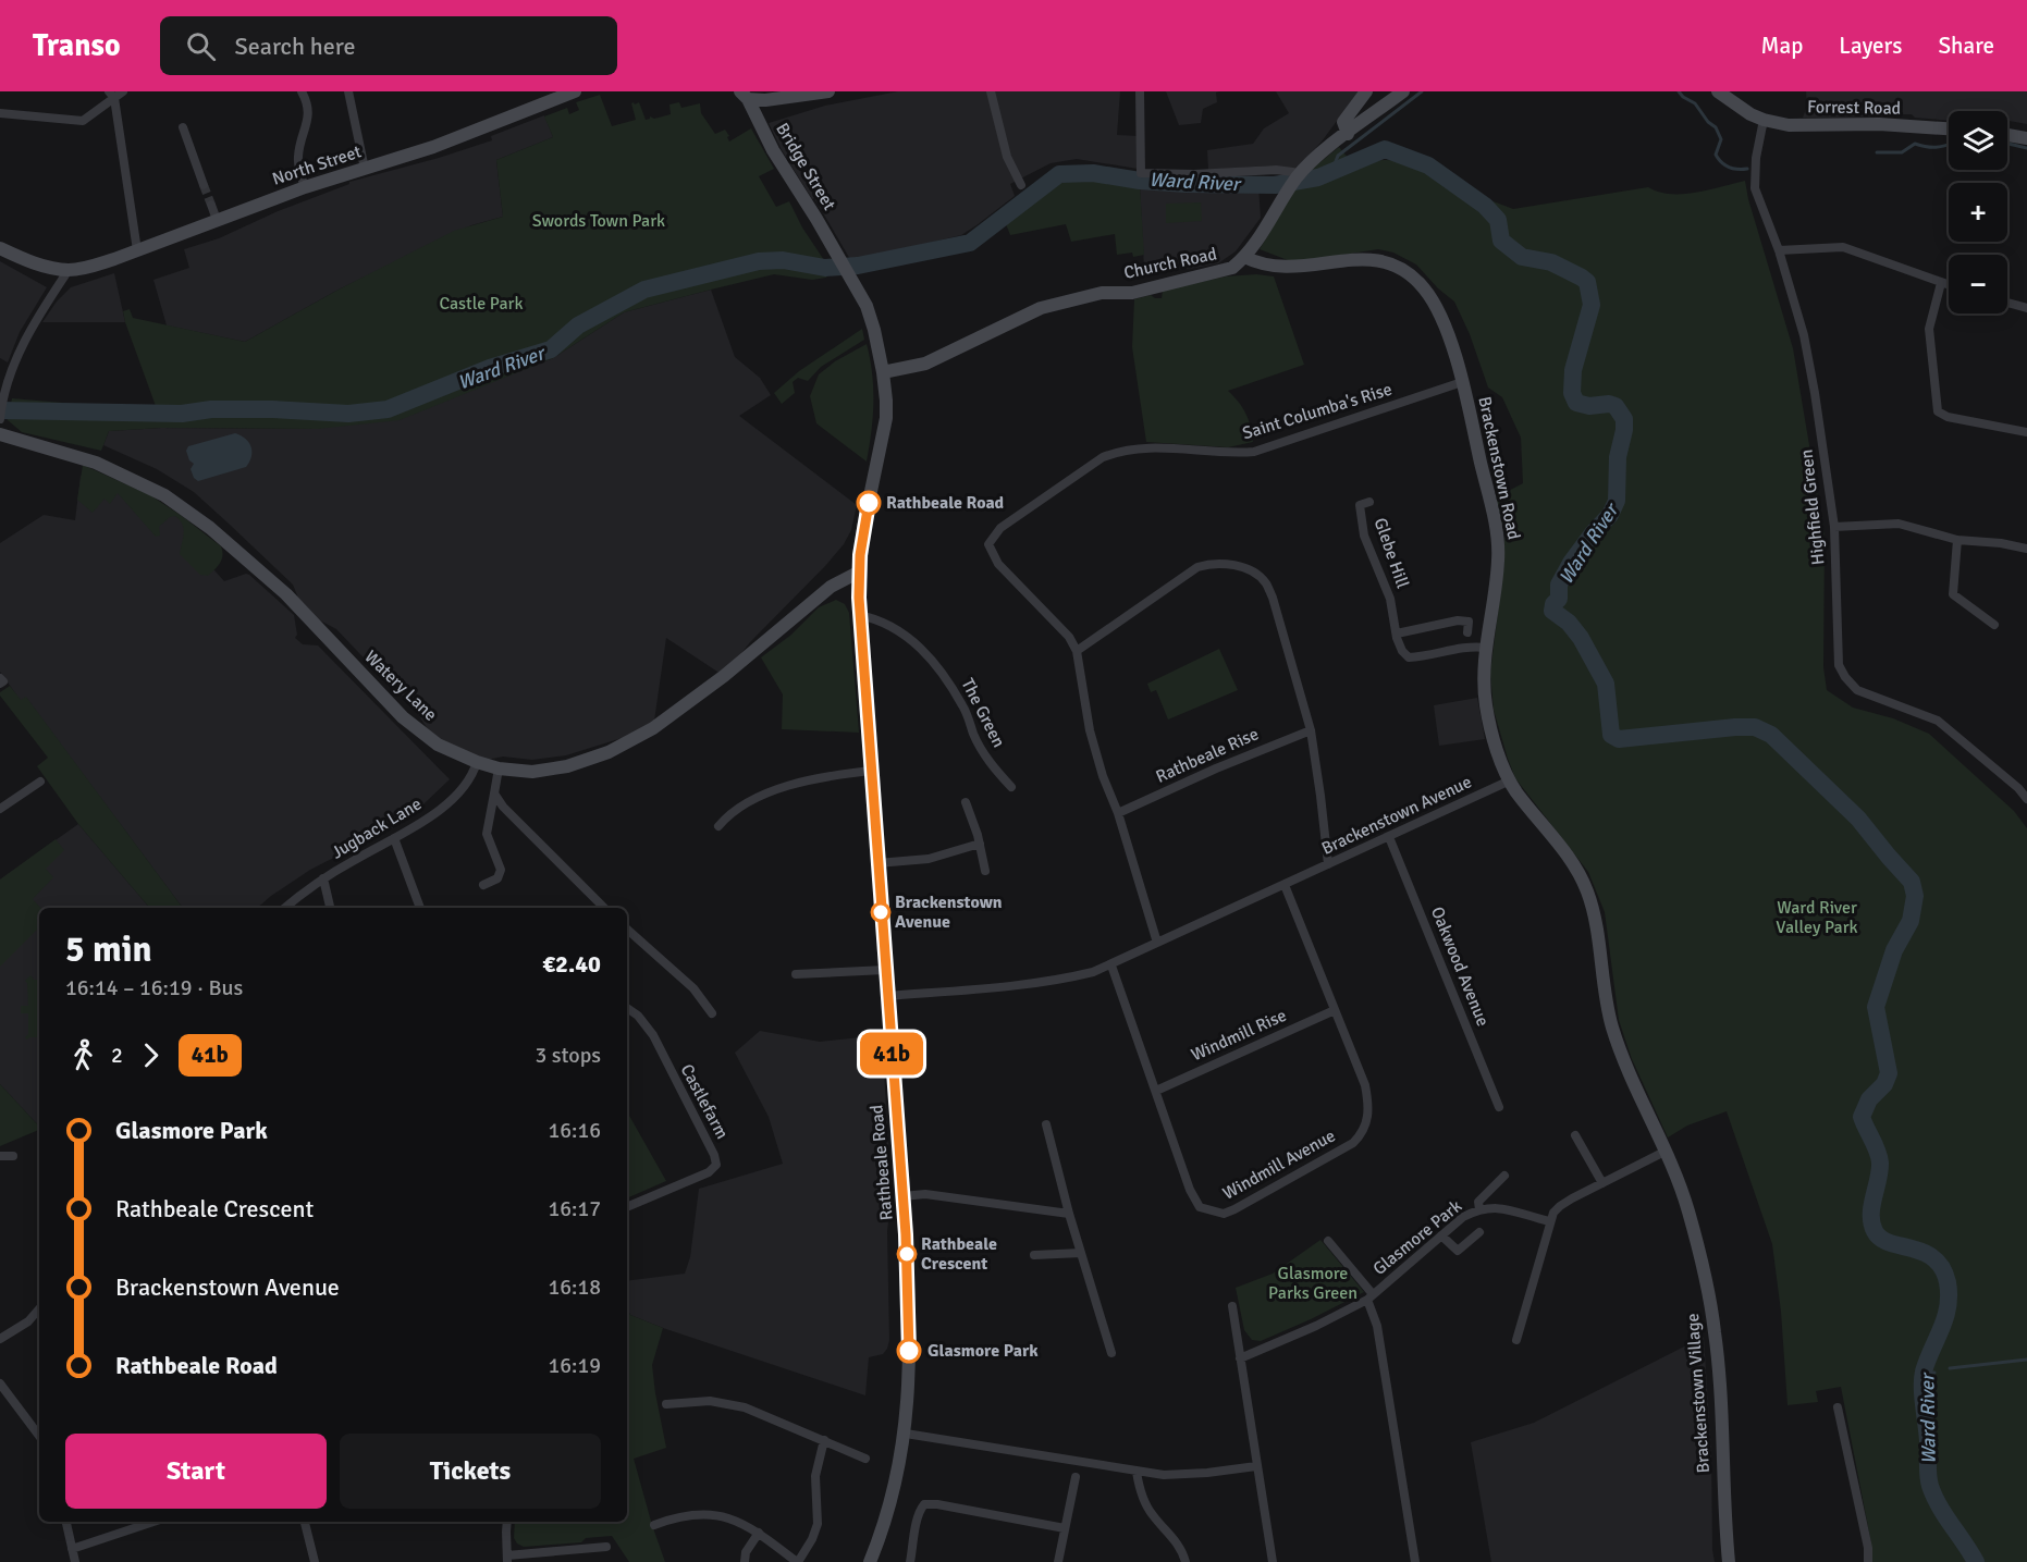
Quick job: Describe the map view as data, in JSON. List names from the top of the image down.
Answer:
{
  "streets": {
    "street": [
      "Forrest Road",
      "North Street",
      "Bridge Street",
      "Church Road",
      "Saint Columba's Rise",
      "Brackenstown Road",
      "Highfield Green",
      "Glebe Hill",
      "Watery Lane",
      "The Green",
      "Rathbeale Rise",
      "Brackenstown Avenue",
      "Jugback Lane",
      "Oakwood Avenue",
      "Windmill Rise",
      "Castlefarm",
      "Rathbeale Road",
      "Windmill Avenue",
      "Glasmore Park",
      "Brackenstown Village"
    ]
  },
  "crossings": [
    ["Forrest Road", "Highfield Green"],
    ["Bridge Street", "Rathbeale Road"],
    ["Church Road", "Brackenstown Road"],
    ["Church Road", "Rathbeale Road"],
    ["Saint Columba's Rise", "Brackenstown Road"],
    ["Saint Columba's Rise", "Rathbeale Rise"],
    ["Saint Columba's Rise", "Brackenstown Avenue"],
    ["Brackenstown Road", "Glebe Hill"],
    ["Brackenstown Road", "Brackenstown Avenue"],
    ["Brackenstown Road", "Brackenstown Village"],
    ["Watery Lane", "Jugback Lane"],
    ["Watery Lane", "Rathbeale Road"],
    ["The Green", "Rathbeale Road"],
    ["Brackenstown Avenue", "Oakwood Avenue"],
    ["Brackenstown Avenue", "Rathbeale Road"],
    ["Brackenstown Avenue", "Windmill Avenue"],
    ["Windmill Rise", "Windmill Avenue"]
  ],
  "water": ["Ward River"],
  "parks": [
    "Swords Town Park",
    "Castle Park",
    "Ward River Valley Park",
    "Glasmore Parks Green"
  ],
  "places": [
    "Rathbeale Road",
    "Brackenstown Avenue",
    "Rathbeale Crescent",
    "Glasmore Park"
  ],
  "lines": ["bus line 41b"],
  "page": {
    "header": "Transo",
    "search": "Search here",
    "nav": ["Map", "Layers", "Share"],
    "on_map": "41b",
    "map_buttons": ["+", "−"],
    "heading": ["5 min", "16:14 – 16:19 · Bus", "€2.40"],
    "legs": ["2", "41b", "3 stops"],
    "list": [
      {
        "name": "Glasmore Park",
        "value": "16:16"
      },
      {
        "name": "Rathbeale Crescent",
        "value": "16:17"
      },
      {
        "name": "Brackenstown Avenue",
        "value": "16:18"
      },
      {
        "name": "Rathbeale Road",
        "value": "16:19"
      }
    ],
    "buttons": ["Start", "Tickets"]
  }
}
